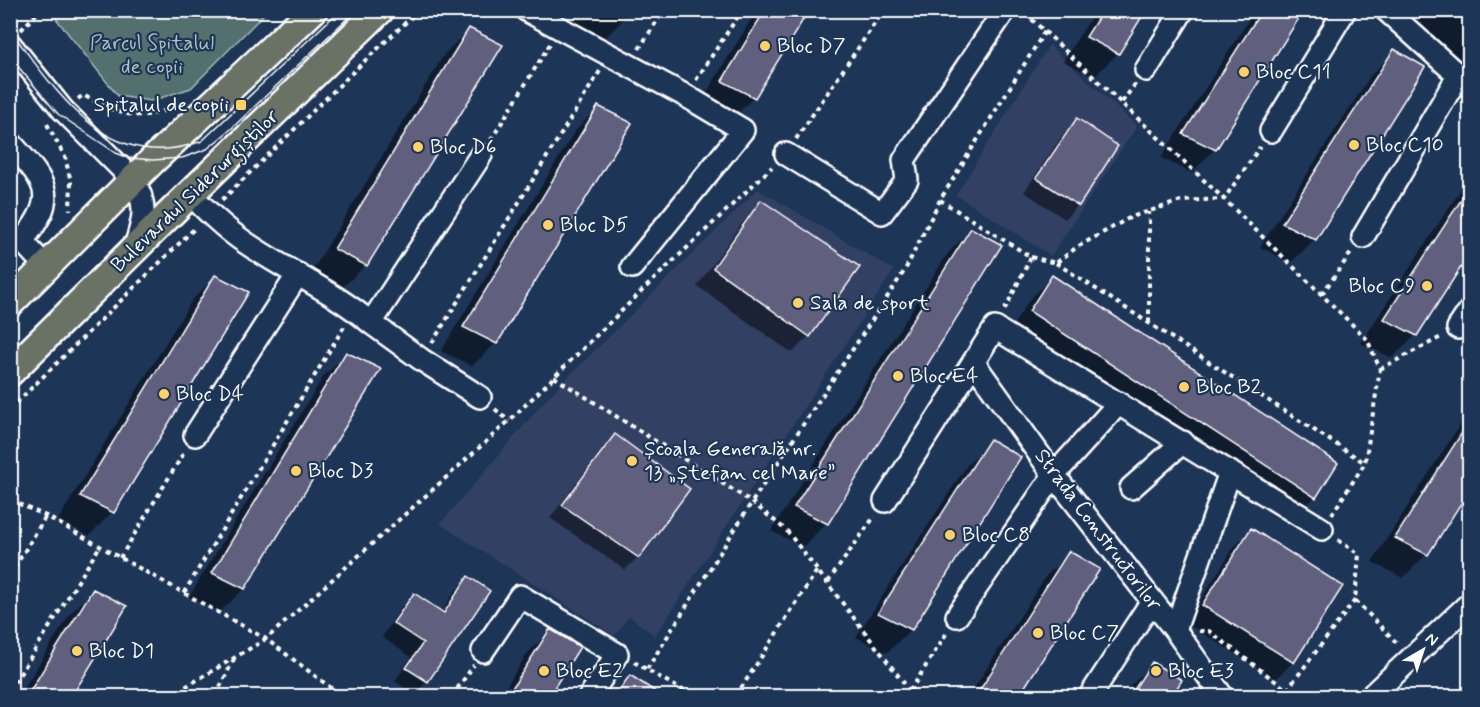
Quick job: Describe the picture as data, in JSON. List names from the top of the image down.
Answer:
{
  "streets": {
    "main road": ["Bulevardul Siderurgiștilor"],
    "street": ["Strada Constructorilor"]
  },
  "parks": ["Parcul Spitalul de copii"],
  "places": {
    "other": [
      "Bloc D7",
      "Bloc C11",
      "Bloc C10",
      "Bloc D6",
      "Bloc D5",
      "Bloc C9",
      "Sala de sport",
      "Bloc E4",
      "Bloc B2",
      "Bloc D4",
      "Școala Generală nr. 13 „Ștefan cel Mare”",
      "Bloc D3",
      "Bloc C8",
      "Bloc C7",
      "Bloc D1",
      "Bloc E2",
      "Bloc E3"
    ],
    "transit": ["Spitalul de copii"]
  },
  "north": "top right"
}
